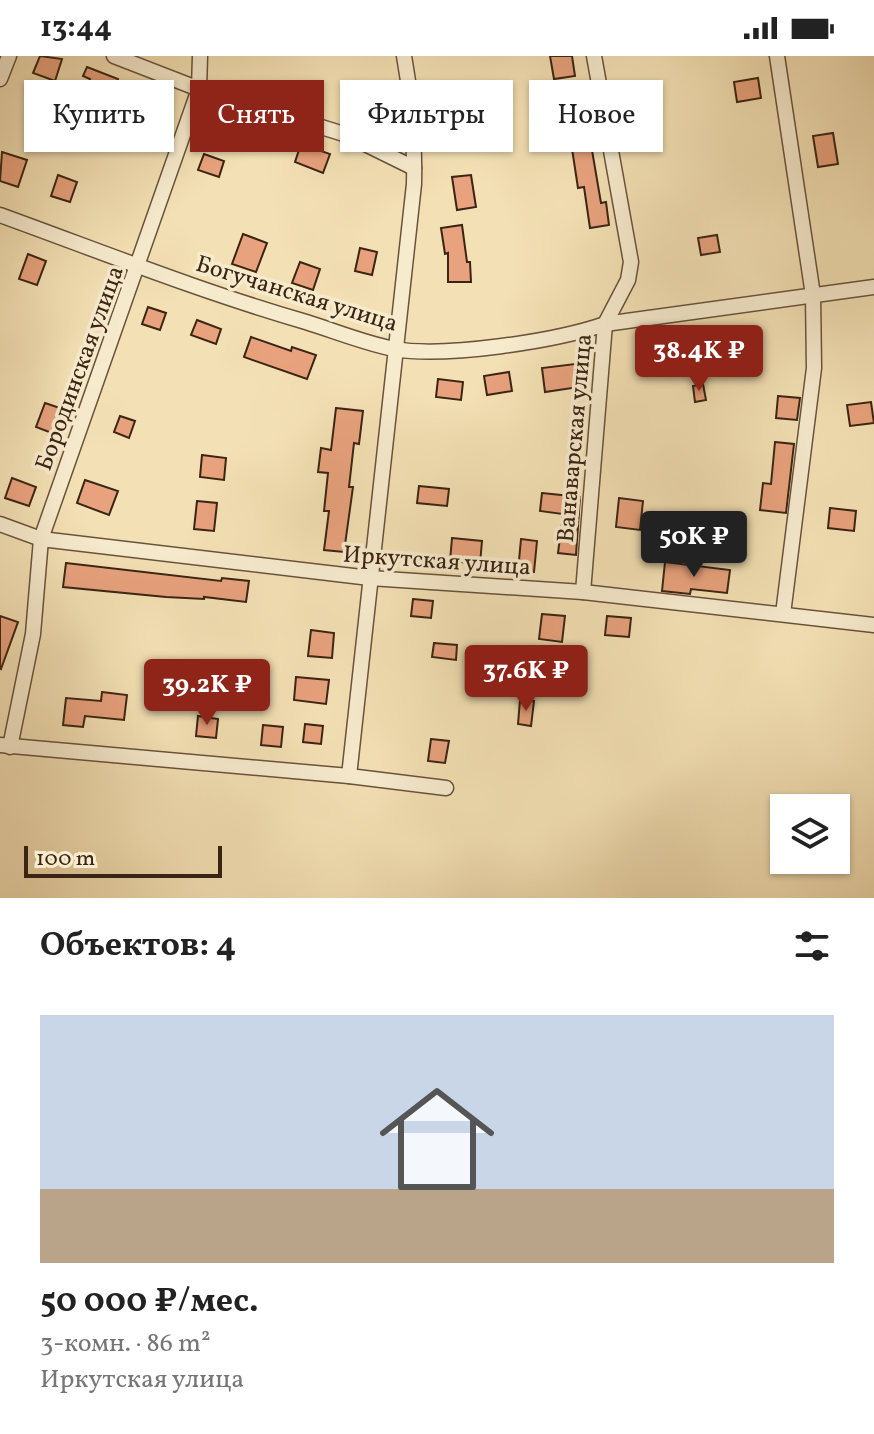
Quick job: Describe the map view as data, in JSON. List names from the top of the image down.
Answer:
{
  "streets": {
    "street": [
      "Богучанская улица",
      "Бородинская улица",
      "Ванаварская улица",
      "Иркутская улица"
    ]
  },
  "crossings": [
    ["Богучанская улица", "Бородинская улица"],
    ["Богучанская улица", "Ванаварская улица"],
    ["Бородинская улица", "Иркутская улица"],
    ["Ванаварская улица", "Иркутская улица"]
  ],
  "scale_bar": "100 m",
  "page": {
    "status": "13:44",
    "chip": [
      "Купить",
      "Снять",
      "Фильтры",
      "Новое"
    ],
    "price": [
      "38.4K ₽",
      "50K ₽",
      "37.6K ₽",
      "39.2K ₽"
    ],
    "scale": "100 m",
    "heading": "Объектов: 4",
    "list": [
      {
        "name": "50 000 ₽/мес.",
        "note": "3-комн. · 86 m² · Иркутская улица"
      }
    ]
  }
}
